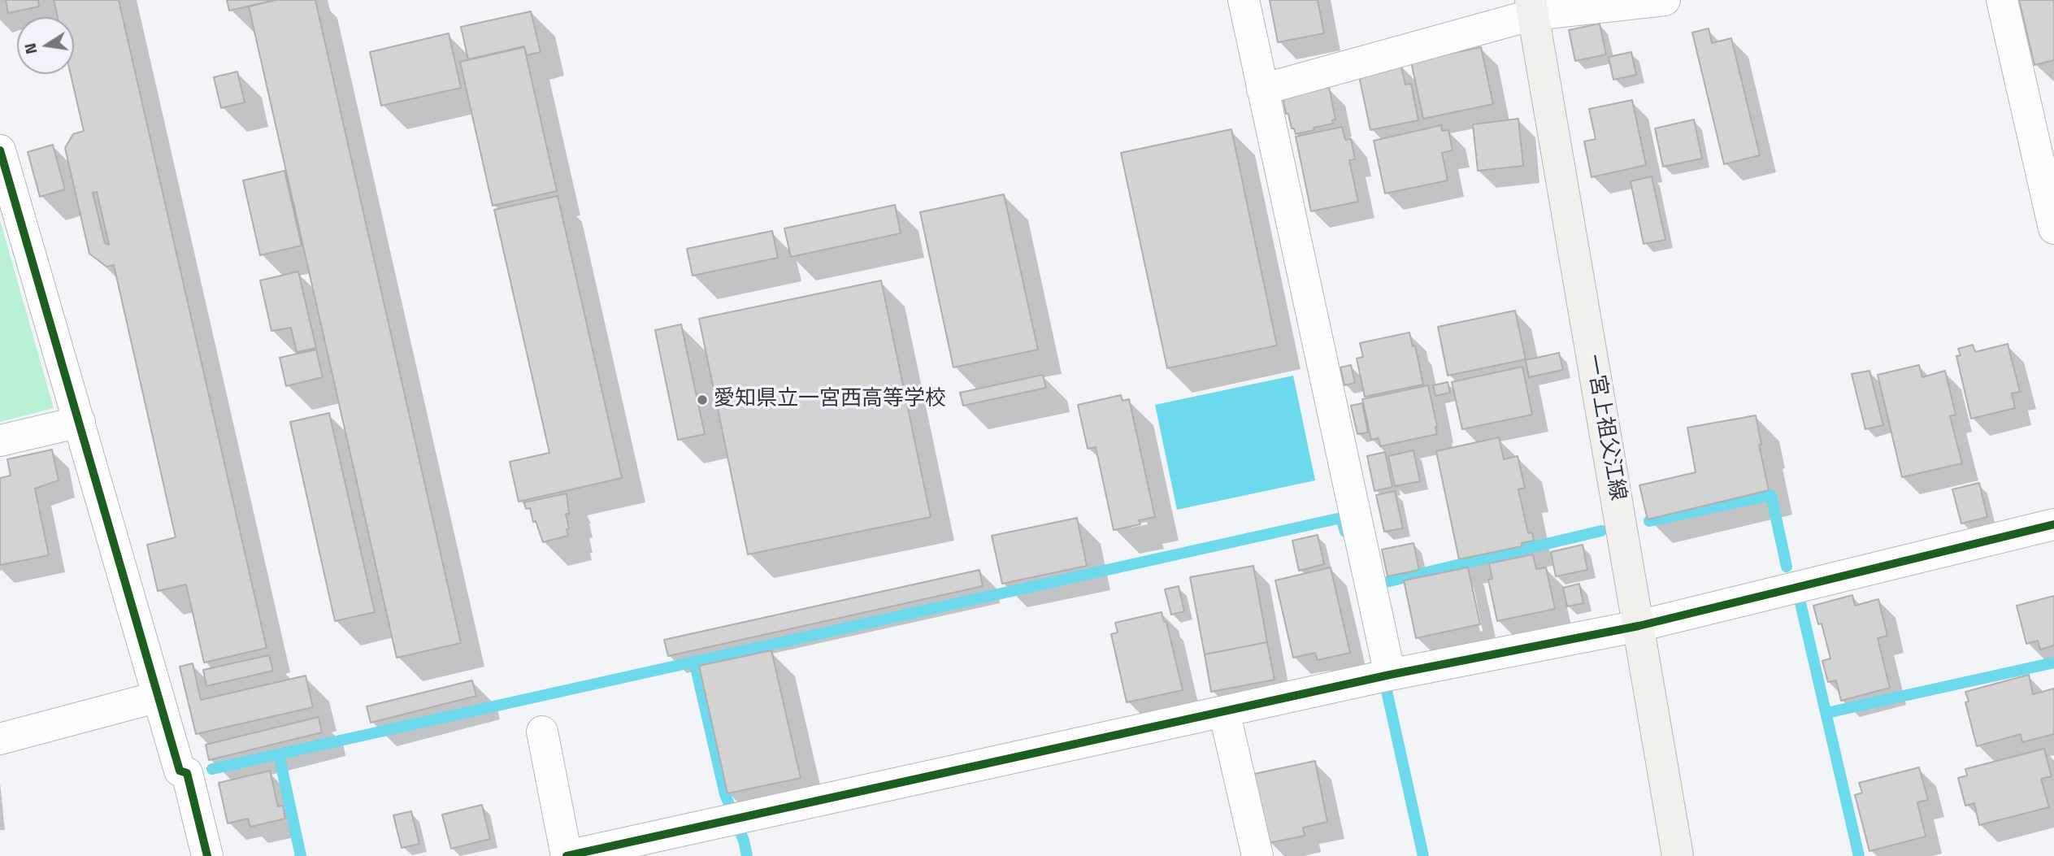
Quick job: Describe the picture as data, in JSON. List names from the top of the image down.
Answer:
{
  "streets": {
    "main road": ["一宮上祖父江線"]
  },
  "places": ["愛知県立一宮西高等学校"],
  "north": "left"
}
